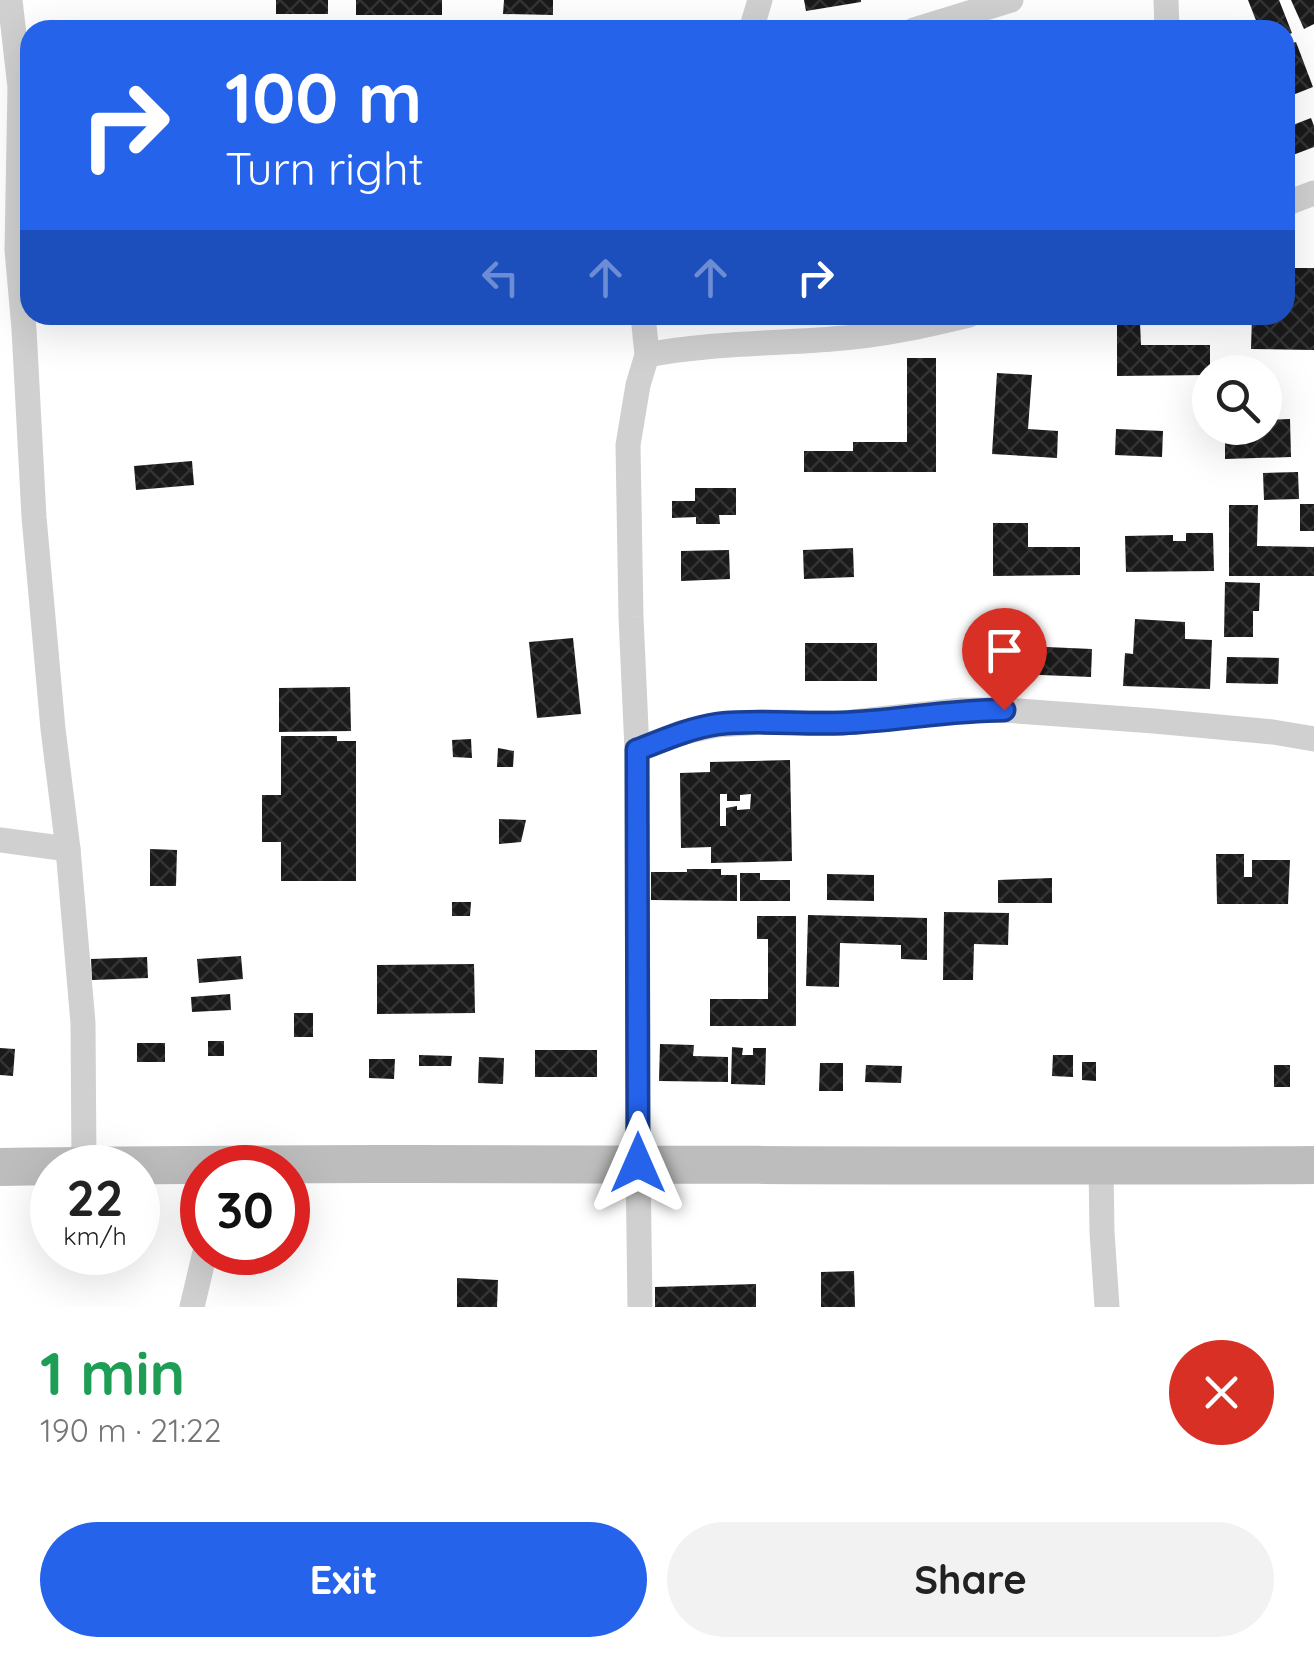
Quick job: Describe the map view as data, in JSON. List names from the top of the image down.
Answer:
{
  "page": {
    "turn": ["100 m", "Turn right"],
    "speed": "22 km/h",
    "limit": "30",
    "heading": ["1 min", "190 m · 21:22"],
    "buttons": ["Exit", "Share"]
  }
}
